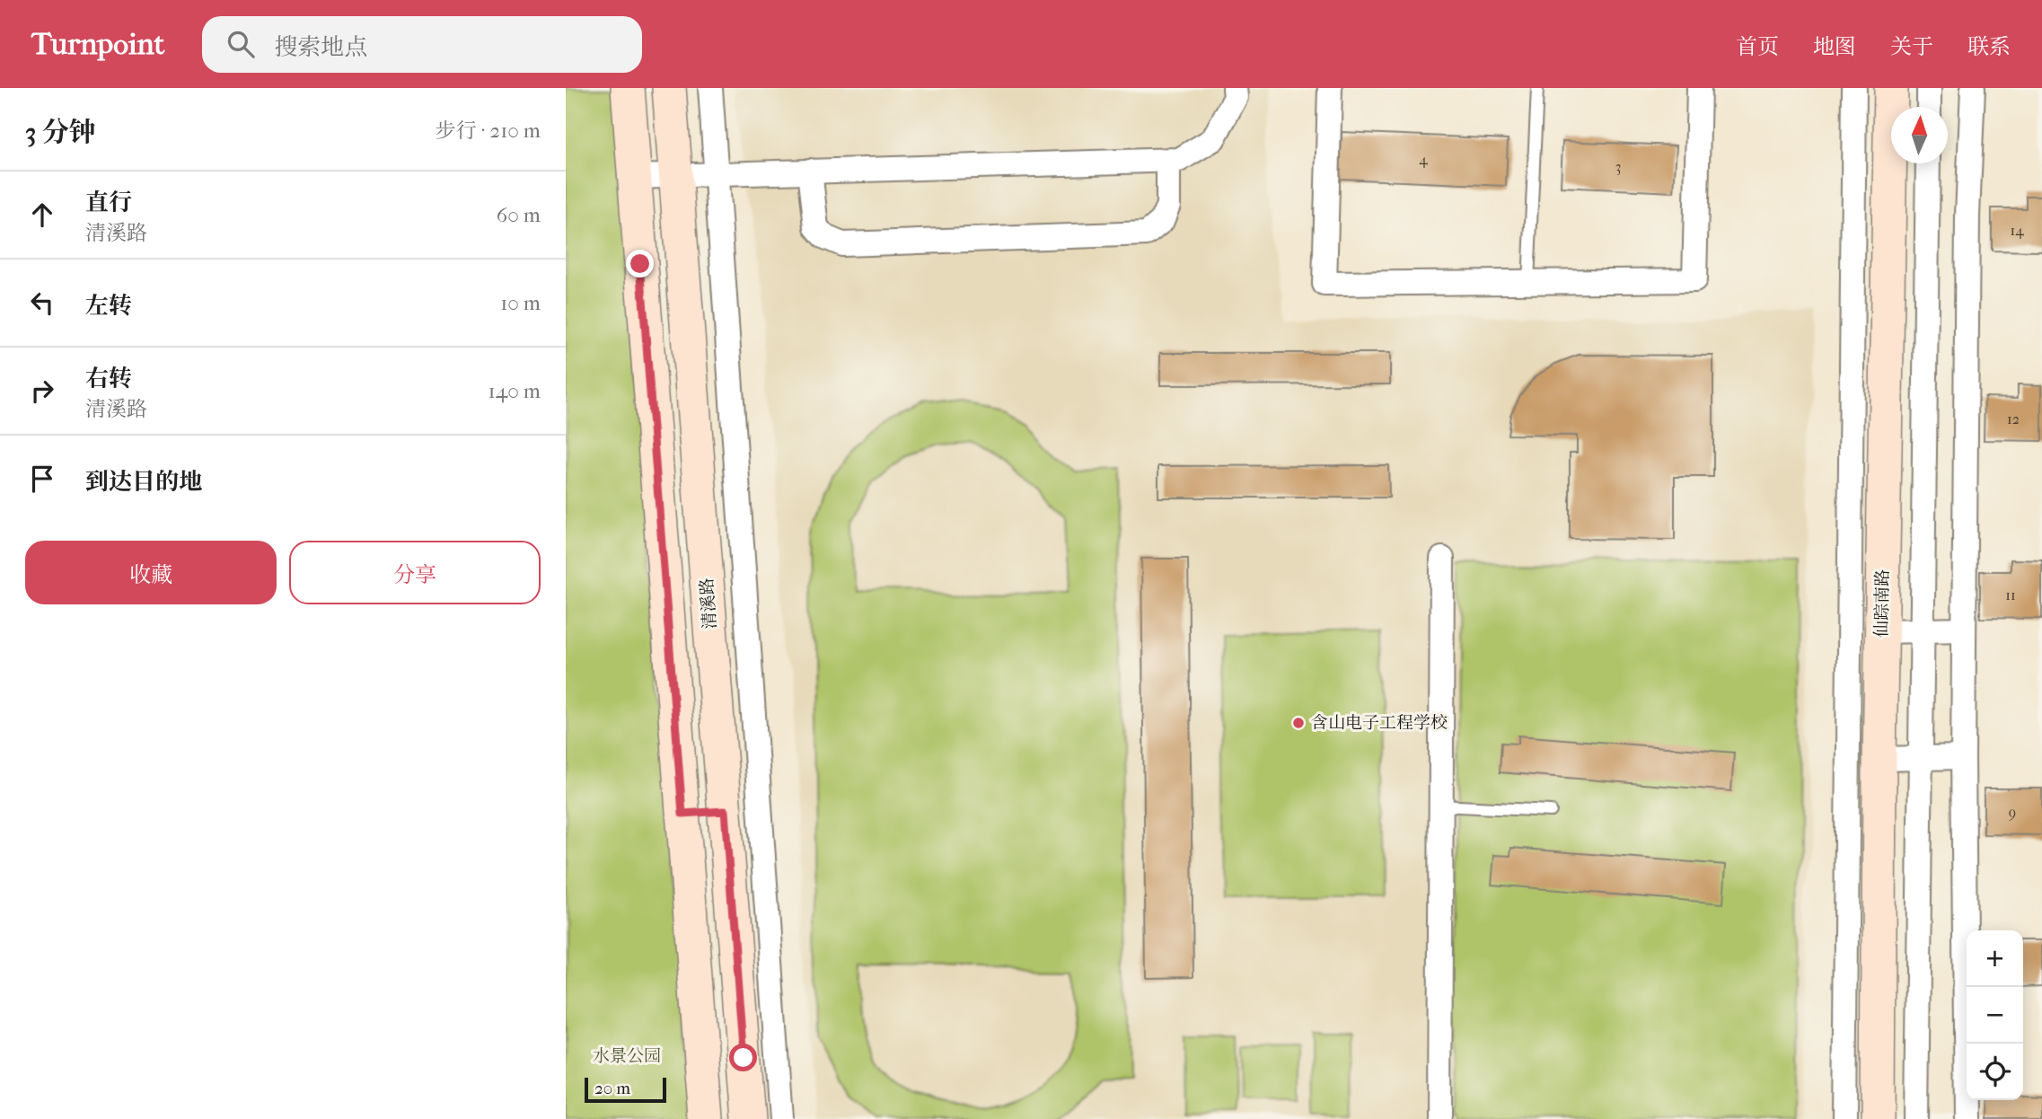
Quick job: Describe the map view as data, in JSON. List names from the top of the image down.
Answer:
{
  "streets": {
    "main road": ["清溪路", "仙踪南路"]
  },
  "parks": ["水景公园"],
  "places": ["含山电子工程学校"],
  "house_numbers": [
    "4",
    "3",
    "14",
    "12",
    "11",
    "9"
  ],
  "scale_bar": "20 m",
  "north": "top",
  "page": {
    "header": "Turnpoint",
    "search": "搜索地点",
    "nav": [
      "首页",
      "地图",
      "关于",
      "联系"
    ],
    "heading": ["3 分钟", "步行 · 210 m"],
    "list": [
      ["直行", "清溪路", "60 m"],
      ["左转", "10 m"],
      ["右转", "清溪路", "140 m"],
      "到达目的地"
    ],
    "buttons": ["收藏", "分享"],
    "map_buttons": ["+", "−"],
    "scale": "20 m"
  }
}
